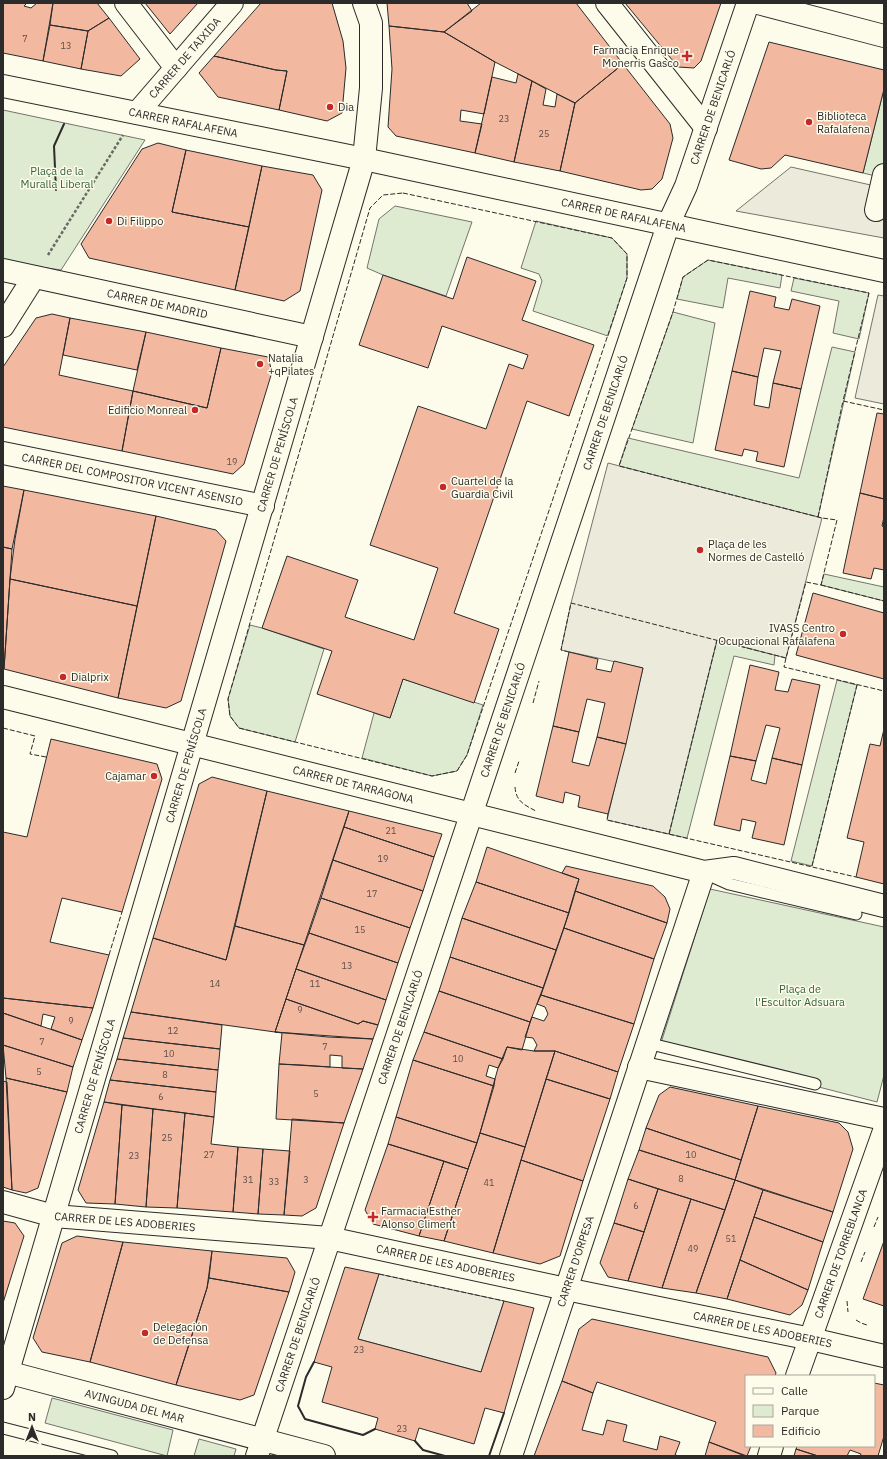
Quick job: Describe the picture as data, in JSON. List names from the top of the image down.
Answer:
{
  "streets": {
    "street": [
      "CARRER DE TAIXIDA",
      "CARRER DE BENICARLÓ",
      "CARRER RAFALAFENA",
      "CARRER DE RAFALAFENA",
      "CARRER DE MADRID",
      "CARRER DE PENÍSCOLA",
      "CARRER DEL COMPOSITOR VICENT ASENSIO",
      "CARRER DE TARRAGONA",
      "CARRER DE LES ADOBERIES",
      "CARRER DE TORREBLANCA",
      "CARRER D'ORPESA",
      "AVINGUDA DEL MAR"
    ]
  },
  "crossings": [
    ["CARRER DE TAIXIDA", "CARRER RAFALAFENA"],
    ["CARRER DE BENICARLÓ", "CARRER DE RAFALAFENA"],
    ["CARRER DE BENICARLÓ", "CARRER DE TARRAGONA"],
    ["CARRER DE BENICARLÓ", "CARRER DE LES ADOBERIES"],
    ["CARRER DE BENICARLÓ", "AVINGUDA DEL MAR"],
    ["CARRER RAFALAFENA", "CARRER DE RAFALAFENA"],
    ["CARRER RAFALAFENA", "CARRER DE PENÍSCOLA"],
    ["CARRER DE RAFALAFENA", "CARRER DE PENÍSCOLA"],
    ["CARRER DE MADRID", "CARRER DE PENÍSCOLA"],
    ["CARRER DE PENÍSCOLA", "CARRER DEL COMPOSITOR VICENT ASENSIO"],
    ["CARRER DE PENÍSCOLA", "CARRER DE TARRAGONA"],
    ["CARRER DE PENÍSCOLA", "CARRER DE LES ADOBERIES"],
    ["CARRER DE PENÍSCOLA", "AVINGUDA DEL MAR"],
    ["CARRER DE LES ADOBERIES", "CARRER DE TORREBLANCA"],
    ["CARRER DE LES ADOBERIES", "CARRER D'ORPESA"]
  ],
  "parks": ["Plaça de la Muralla Liberal", "Plaça de l'Escultor Adsuara"],
  "places": {
    "health": ["Farmacia Enrique Monerris Gasco", "Farmacia Esther Alonso Climent"],
    "other": [
      "Dia",
      "Biblioteca Rafalafena",
      "Di Filippo",
      "Natalia +qPilates",
      "Edificio Monreal",
      "Cuartel de la Guardia Civil",
      "Plaça de les Normes de Castelló",
      "IVASS Centro Ocupacional Rafalafena",
      "Dialprix",
      "Cajamar",
      "Delegación de Defensa"
    ]
  },
  "house_numbers": [
    "7",
    "13",
    "23",
    "25",
    "19",
    "21",
    "19",
    "17",
    "15",
    "13",
    "14",
    "11",
    "9",
    "9",
    "12",
    "7",
    "7",
    "10",
    "10",
    "5",
    "8",
    "5",
    "6",
    "25",
    "27",
    "10",
    "23",
    "8",
    "31",
    "3",
    "33",
    "41",
    "6",
    "51",
    "49",
    "23",
    "23"
  ],
  "legend": ["Calle", "Parque", "Edificio"],
  "north": "top"
}
